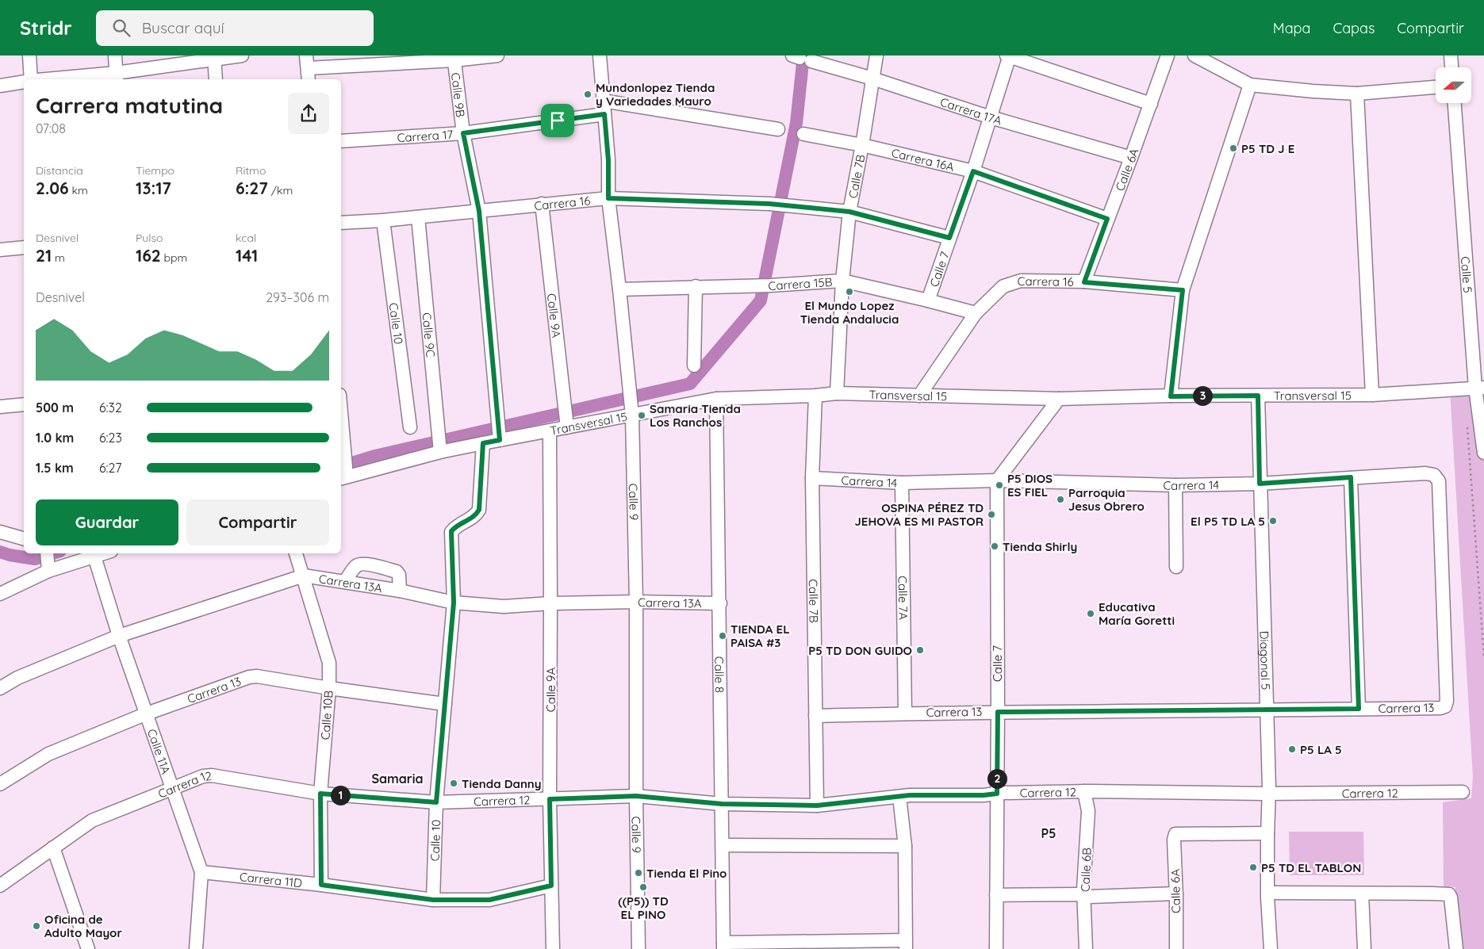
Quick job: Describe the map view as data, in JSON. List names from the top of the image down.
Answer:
{
  "streets": {
    "street": [
      "Calle 9B",
      "Carrera 17A",
      "Carrera 17",
      "Carrera 16A",
      "Calle 6A",
      "Calle 7B",
      "Carrera 16",
      "Calle 7",
      "Calle 5",
      "Carrera 15B",
      "Calle 9A",
      "Calle 10",
      "Calle 9C",
      "Transversal 15",
      "Carrera 14",
      "Calle 9",
      "Carrera 13A",
      "Calle 7A",
      "Diagonal 5",
      "Calle 8",
      "Carrera 13",
      "Calle 10B",
      "Calle 11A",
      "Carrera 12",
      "Calle 6B",
      "Carrera 11D"
    ]
  },
  "crossings": [
    ["Calle 9B", "Carrera 17"],
    ["Calle 9B", "Carrera 16"],
    ["Calle 9B", "Transversal 15"],
    ["Carrera 17A", "Calle 6A"],
    ["Carrera 17A", "Calle 7B"],
    ["Carrera 17A", "Calle 7"],
    ["Carrera 17", "Calle 9"],
    ["Carrera 16A", "Calle 6A"],
    ["Carrera 16A", "Calle 7B"],
    ["Carrera 16A", "Calle 7"],
    ["Calle 6A", "Carrera 16"],
    ["Calle 6A", "Diagonal 5"],
    ["Calle 7B", "Carrera 16"],
    ["Calle 7B", "Carrera 15B"],
    ["Calle 7B", "Transversal 15"],
    ["Calle 7B", "Carrera 14"],
    ["Calle 7B", "Carrera 13"],
    ["Calle 7B", "Carrera 12"],
    ["Carrera 16", "Calle 7"],
    ["Carrera 16", "Carrera 15B"],
    ["Carrera 16", "Calle 9A"],
    ["Carrera 16", "Calle 10"],
    ["Carrera 16", "Calle 9C"],
    ["Carrera 16", "Calle 9"],
    ["Calle 7", "Carrera 15B"],
    ["Calle 7", "Carrera 14"],
    ["Calle 7", "Carrera 13"],
    ["Calle 7", "Carrera 12"],
    ["Calle 5", "Transversal 15"],
    ["Carrera 15B", "Calle 9"],
    ["Calle 9A", "Transversal 15"],
    ["Calle 9A", "Carrera 13A"],
    ["Calle 9A", "Carrera 12"],
    ["Calle 9A", "Carrera 11D"],
    ["Calle 10", "Transversal 15"],
    ["Calle 10", "Carrera 13A"],
    ["Calle 10", "Carrera 13"],
    ["Calle 10", "Carrera 12"],
    ["Calle 10", "Carrera 11D"],
    ["Calle 9C", "Transversal 15"],
    ["Transversal 15", "Calle 9"],
    ["Transversal 15", "Diagonal 5"],
    ["Transversal 15", "Calle 8"],
    ["Carrera 14", "Calle 7A"],
    ["Carrera 14", "Diagonal 5"],
    ["Carrera 14", "Carrera 13"],
    ["Calle 9", "Carrera 13A"],
    ["Calle 9", "Carrera 12"],
    ["Carrera 13A", "Calle 8"],
    ["Carrera 13A", "Calle 10B"],
    ["Carrera 13A", "Calle 11A"],
    ["Calle 7A", "Carrera 13"],
    ["Diagonal 5", "Carrera 13"],
    ["Diagonal 5", "Carrera 12"],
    ["Calle 8", "Carrera 12"],
    ["Carrera 13", "Calle 10B"],
    ["Carrera 13", "Calle 11A"],
    ["Calle 10B", "Carrera 12"],
    ["Calle 10B", "Carrera 11D"],
    ["Calle 11A", "Carrera 12"],
    ["Calle 11A", "Carrera 11D"],
    ["Carrera 12", "Calle 6B"]
  ],
  "districts": ["Samaria", "P5"],
  "places": [
    "Mundonlopez Tienda y Variedades Mauro",
    "P5 TD J E",
    "El Mundo Lopez Tienda Andalucia",
    "Samaria Tienda Los Ranchos",
    "P5 DIOS ES FIEL",
    "Parroquia Jesus Obrero",
    "OSPINA PÉREZ TD JEHOVA ES MI PASTOR",
    "El P5 TD LA 5",
    "Tienda Shirly",
    "Educativa María Goretti",
    "TIENDA EL PAISA #3",
    "P5 TD DON GUIDO",
    "P5 LA 5",
    "Tienda Danny",
    "P5 TD EL TABLON",
    "Tienda El Pino",
    "((P5)) TD EL PINO",
    "Oficina de Adulto Mayor"
  ],
  "north": "left",
  "page": {
    "header": "Stridr",
    "search": "Buscar aquí",
    "nav": ["Mapa", "Capas", "Compartir"],
    "heading": ["Carrera matutina", "07:08"],
    "stats": [
      ["Distancia", "2.06 km"],
      ["Tiempo", "13:17"],
      ["Ritmo", "6:27 /km"],
      ["Desnivel", "21 m"],
      ["Pulso", "162 bpm"],
      ["kcal", "141"]
    ],
    "chart": ["Desnivel", "293–306 m"],
    "pins": ["3", "2", "1"],
    "list": [
      {
        "name": "500 m",
        "note": "6:32"
      },
      {
        "name": "1.0 km",
        "note": "6:23"
      },
      {
        "name": "1.5 km",
        "note": "6:27"
      }
    ],
    "buttons": ["Guardar", "Compartir"]
  }
}
